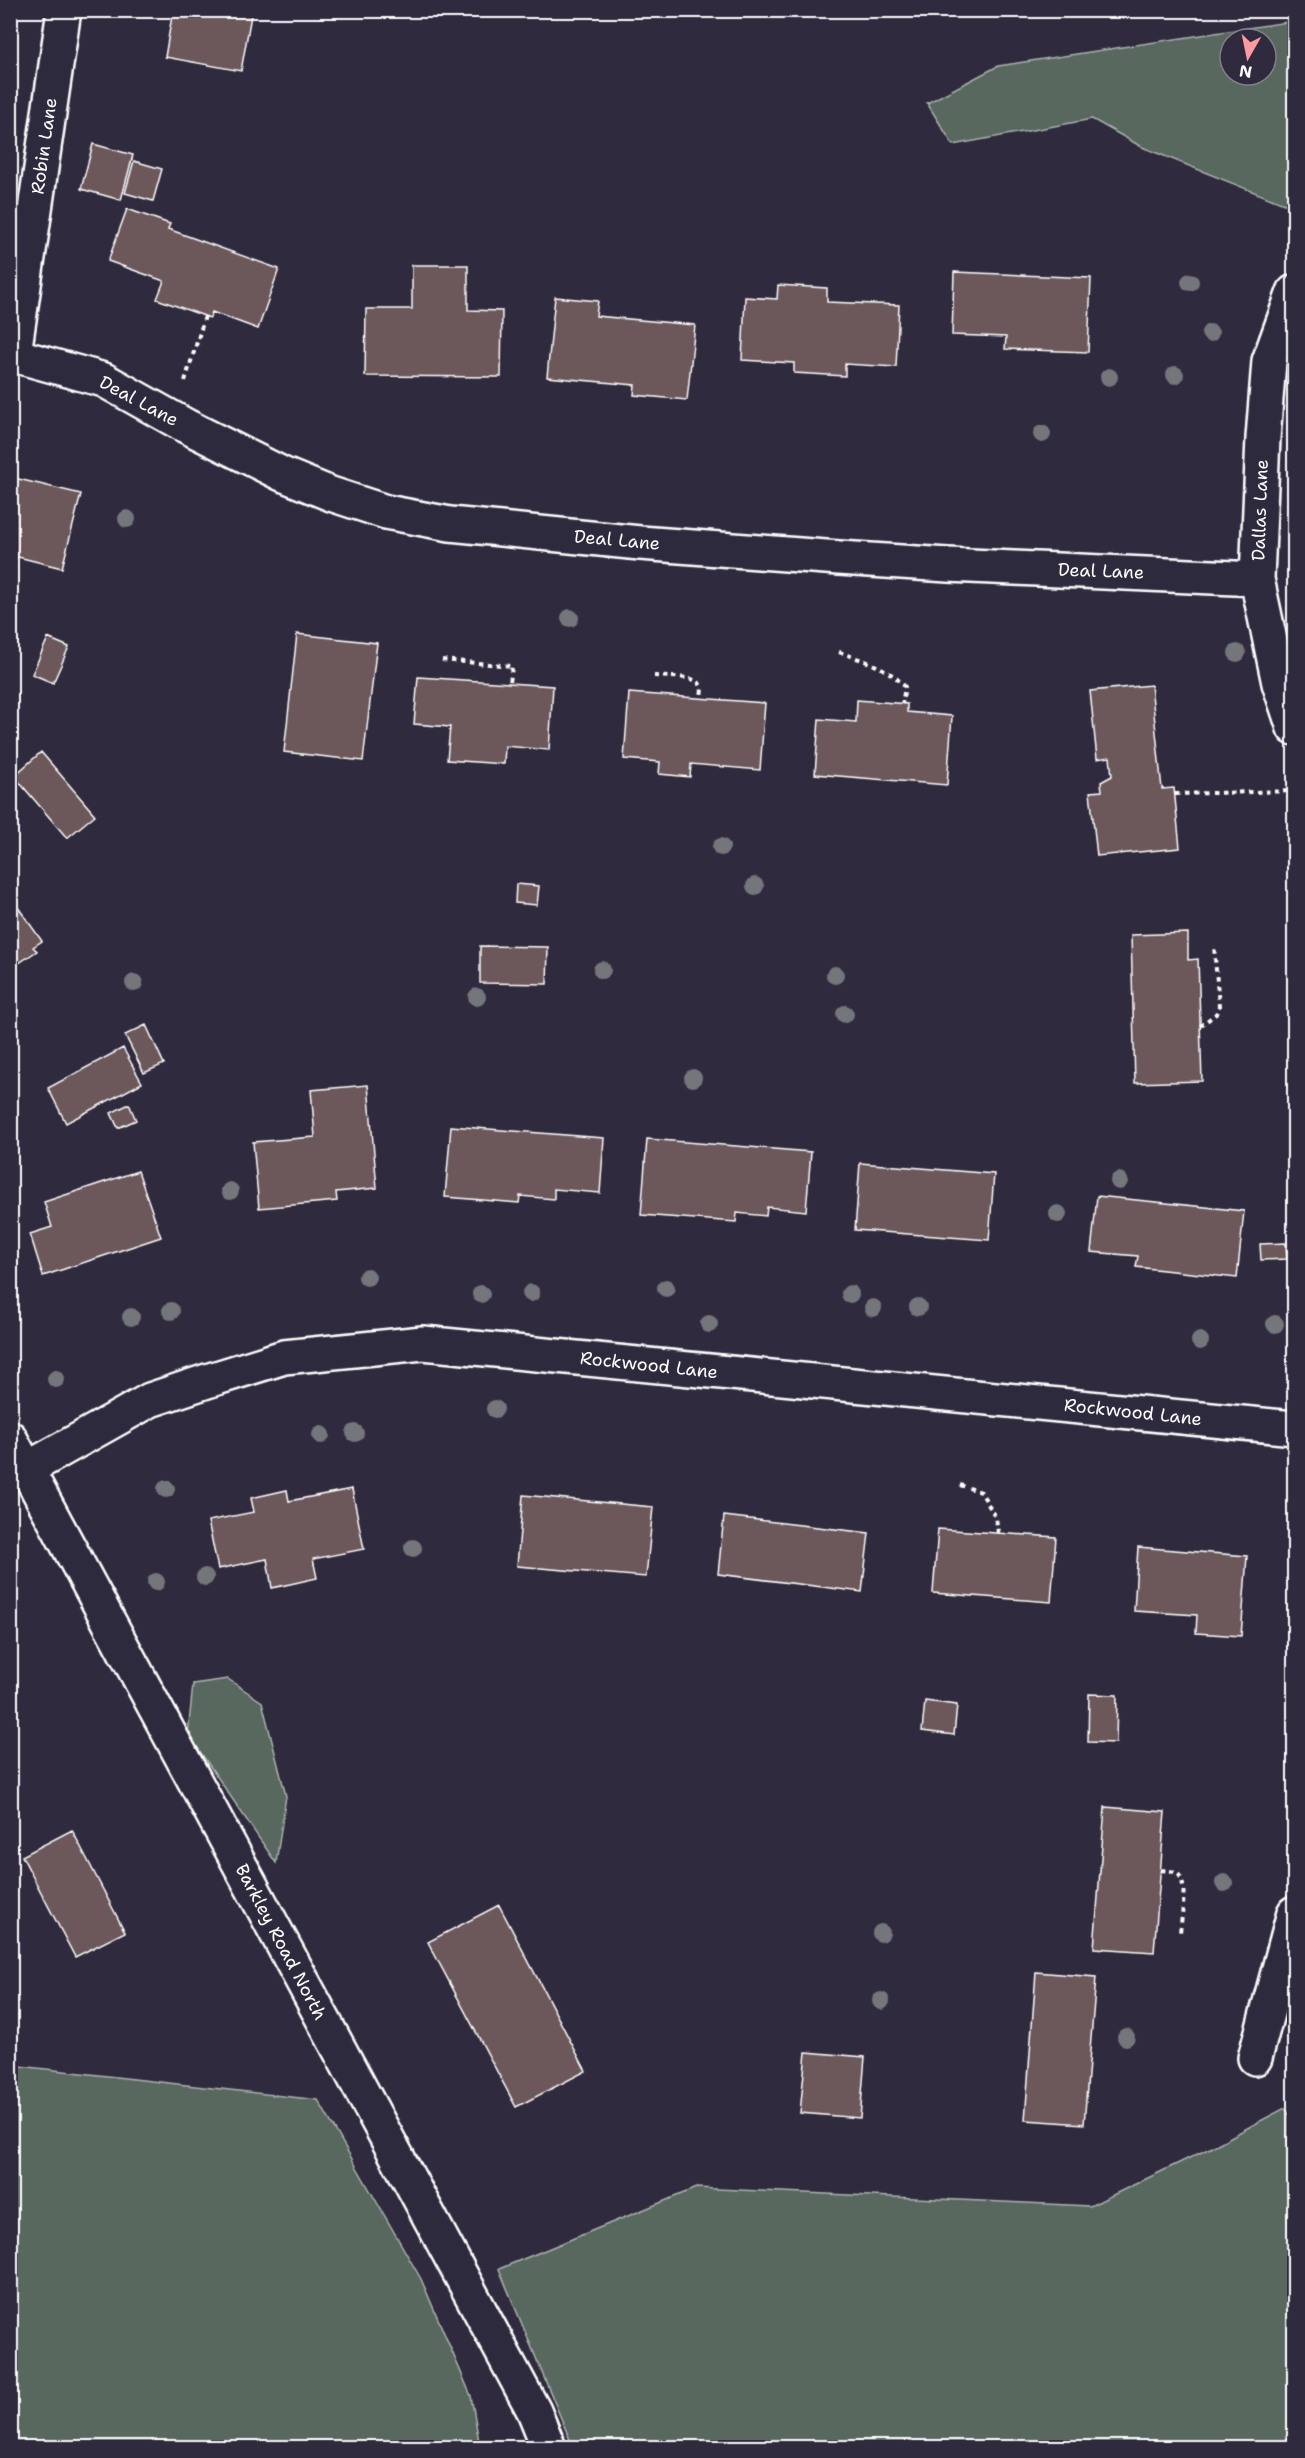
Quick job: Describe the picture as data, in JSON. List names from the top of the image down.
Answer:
{
  "streets": {
    "street": [
      "Robin Lane",
      "Deal Lane",
      "Dallas Lane",
      "Rockwood Lane",
      "Barkley Road North"
    ]
  },
  "crossings": [
    ["Robin Lane", "Deal Lane"],
    ["Deal Lane", "Dallas Lane"],
    ["Rockwood Lane", "Barkley Road North"]
  ],
  "north": "bottom"
}
